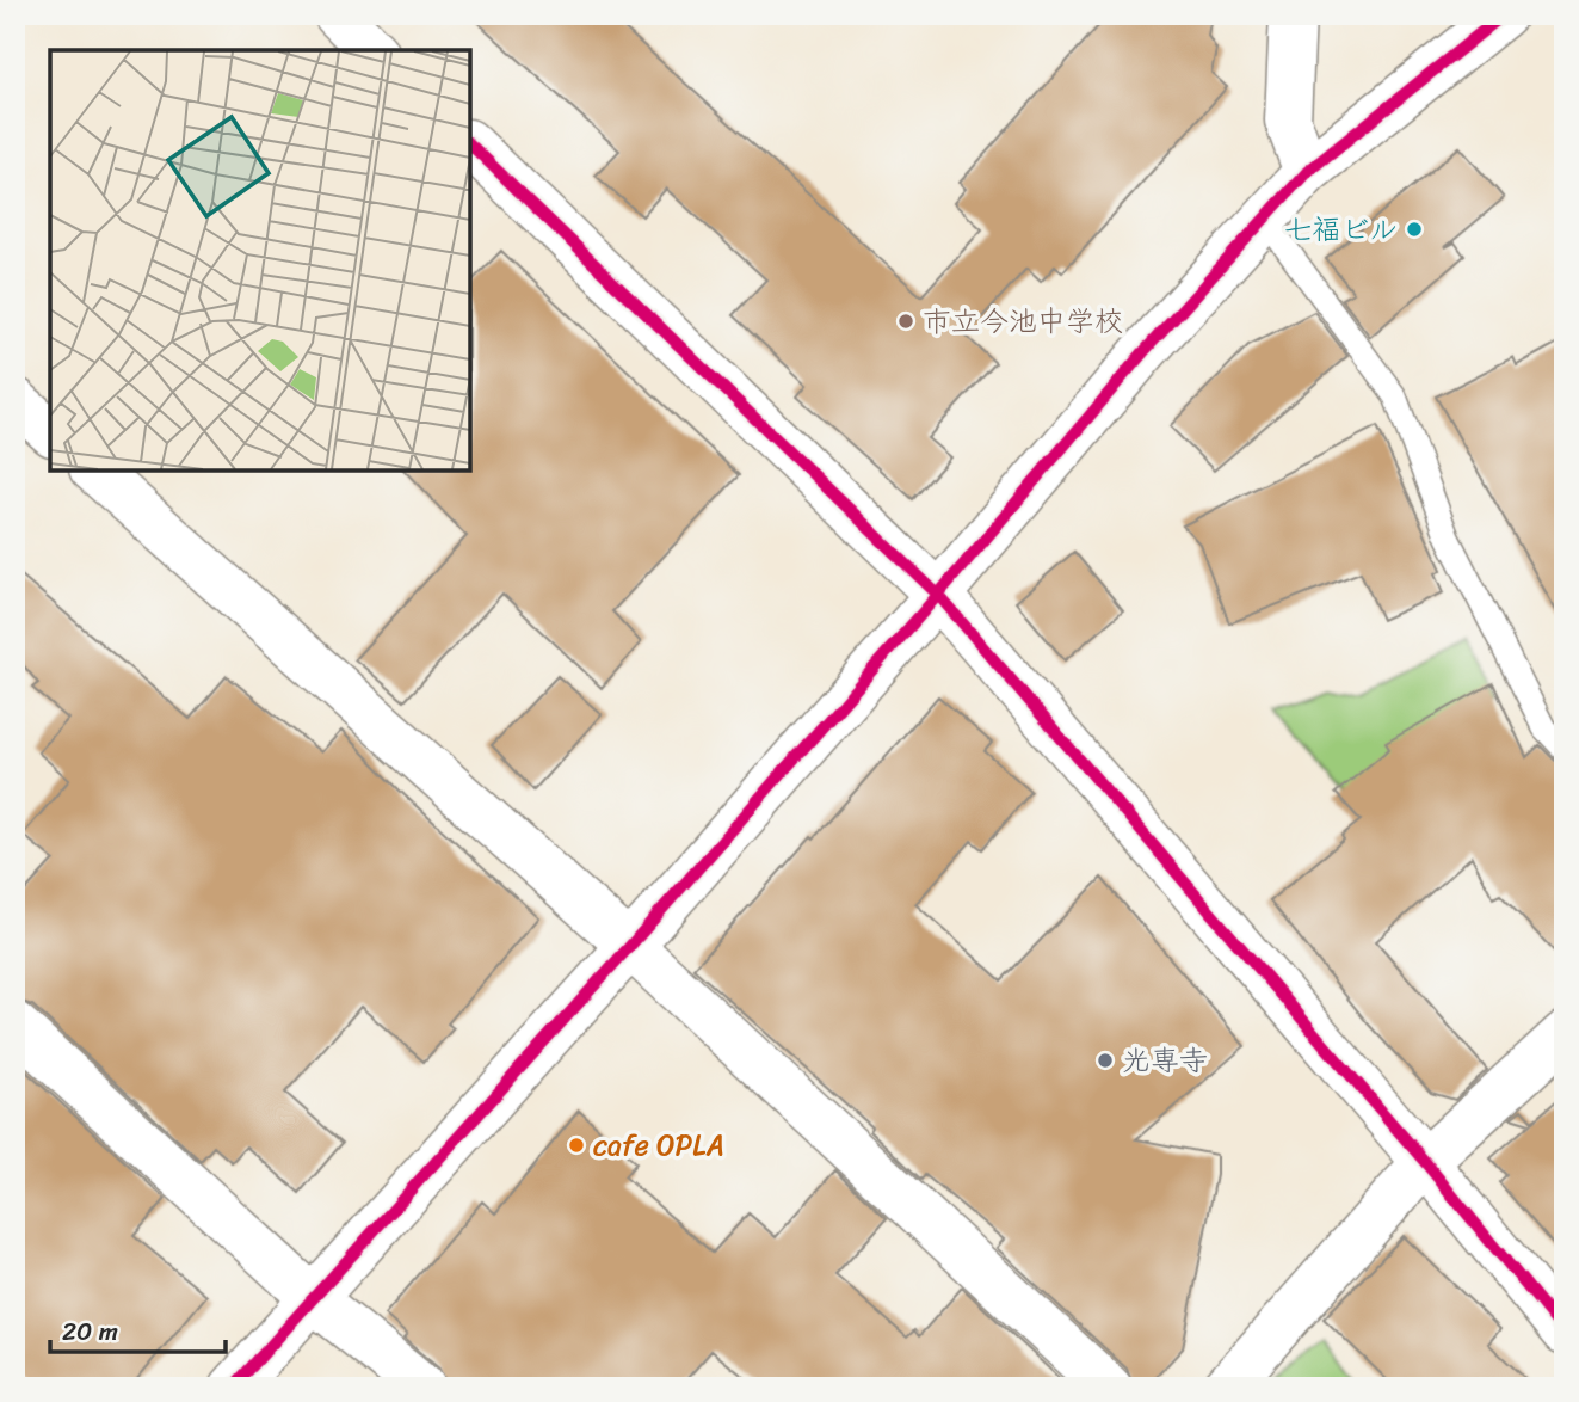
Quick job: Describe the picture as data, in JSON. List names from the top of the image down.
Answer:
{
  "places": [
    "七福ビル",
    "市立今池中学校",
    "光専寺",
    "cafe OPLA"
  ],
  "scale_bar": "20 m"
}
